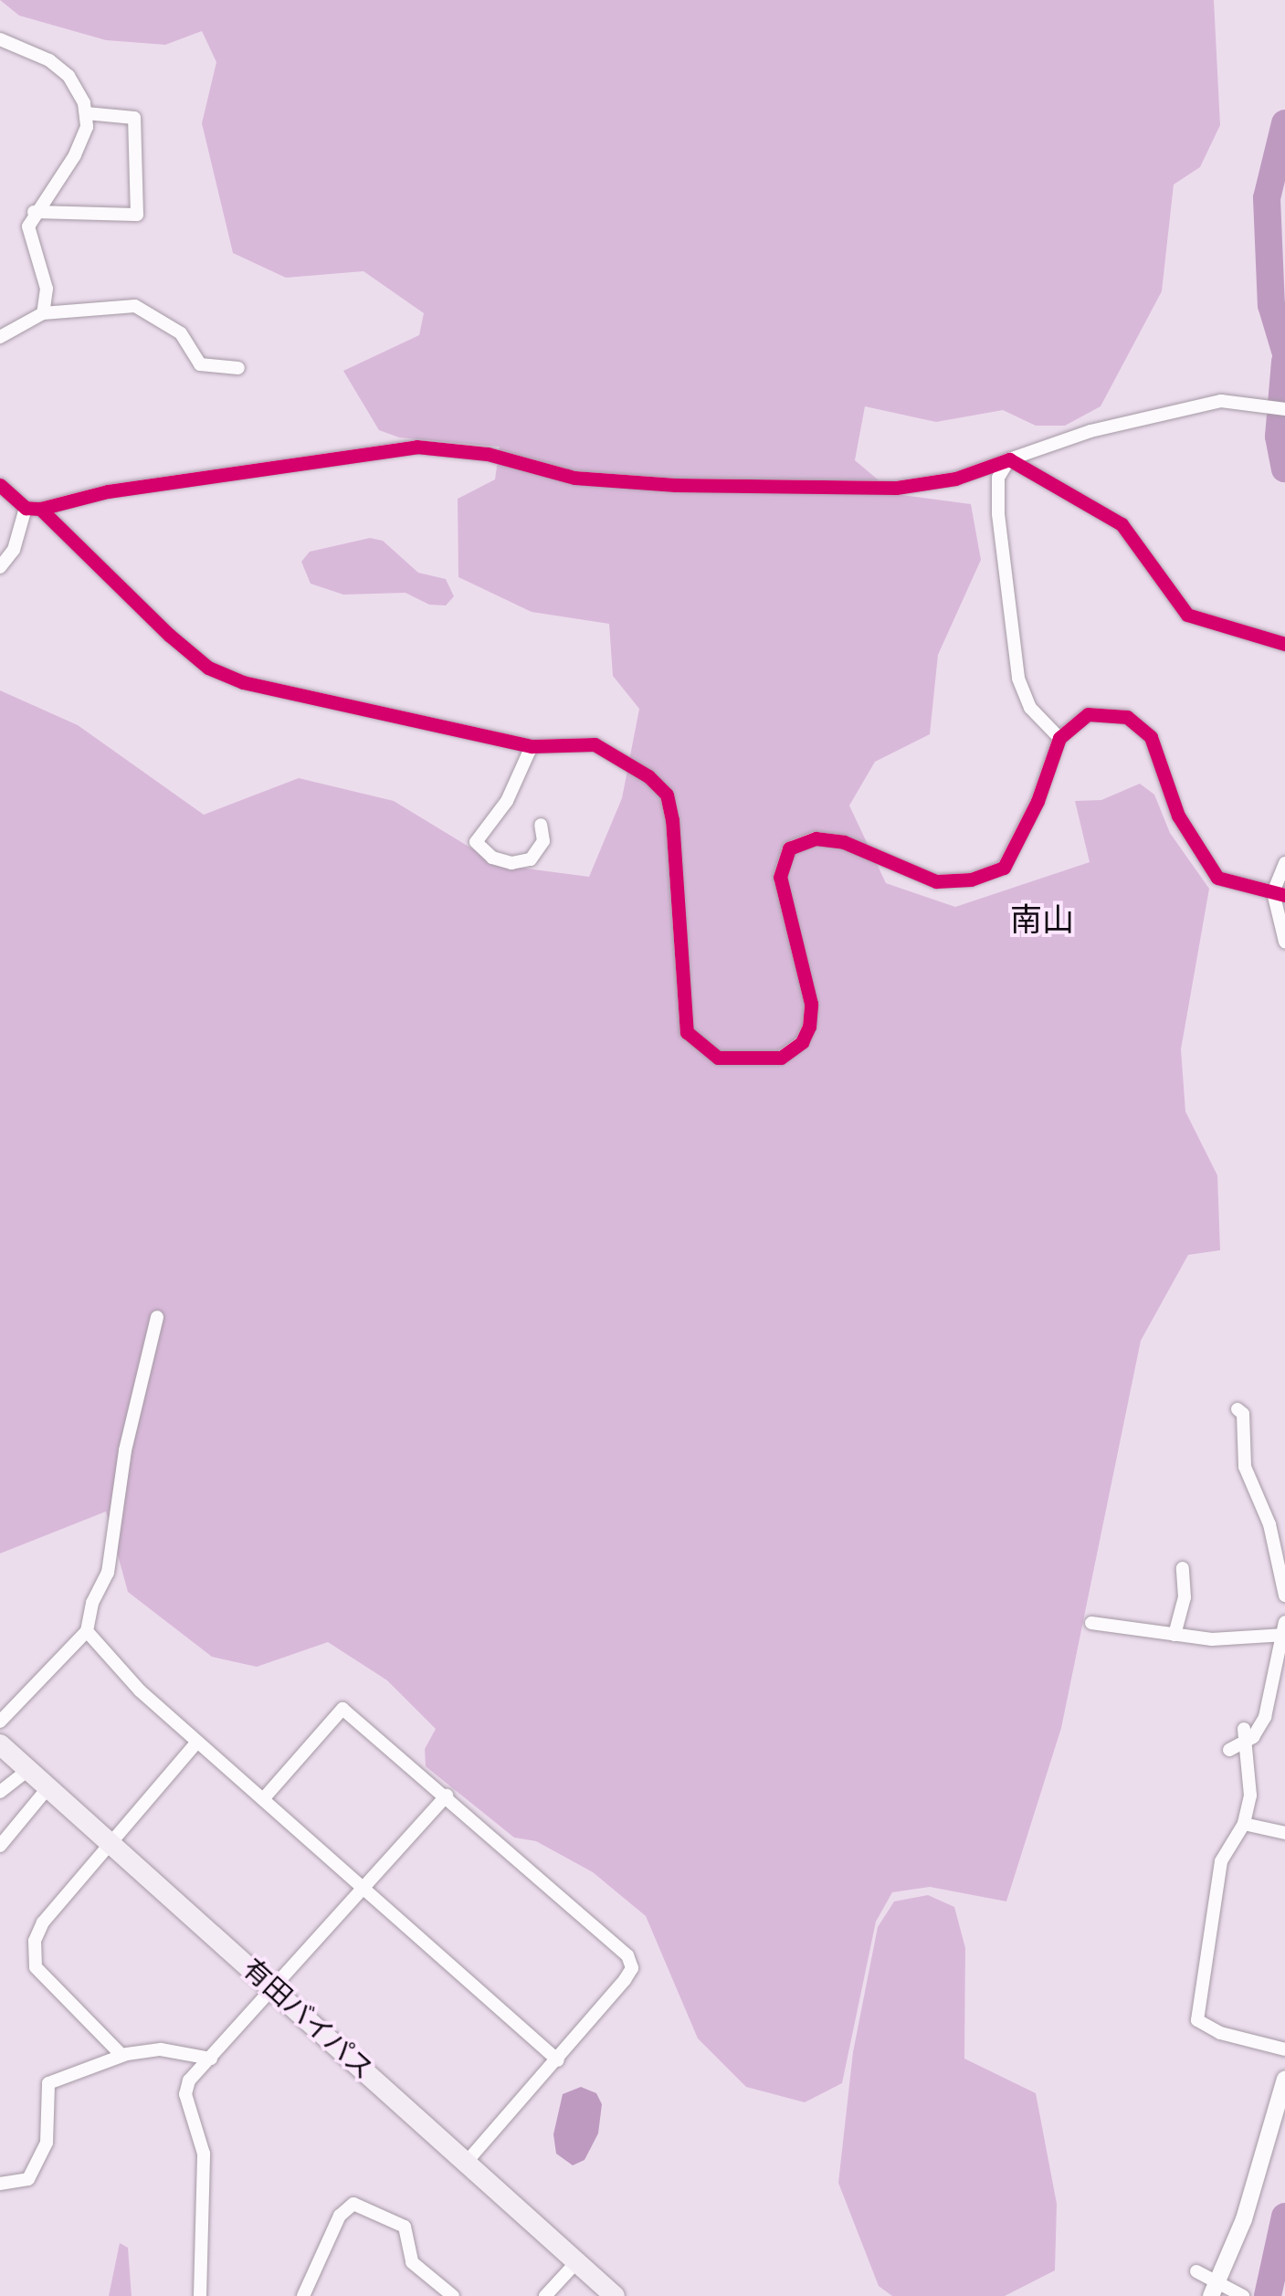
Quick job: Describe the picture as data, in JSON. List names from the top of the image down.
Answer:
{
  "streets": {
    "highway": ["有田バイパス"]
  },
  "districts": ["南山"]
}
